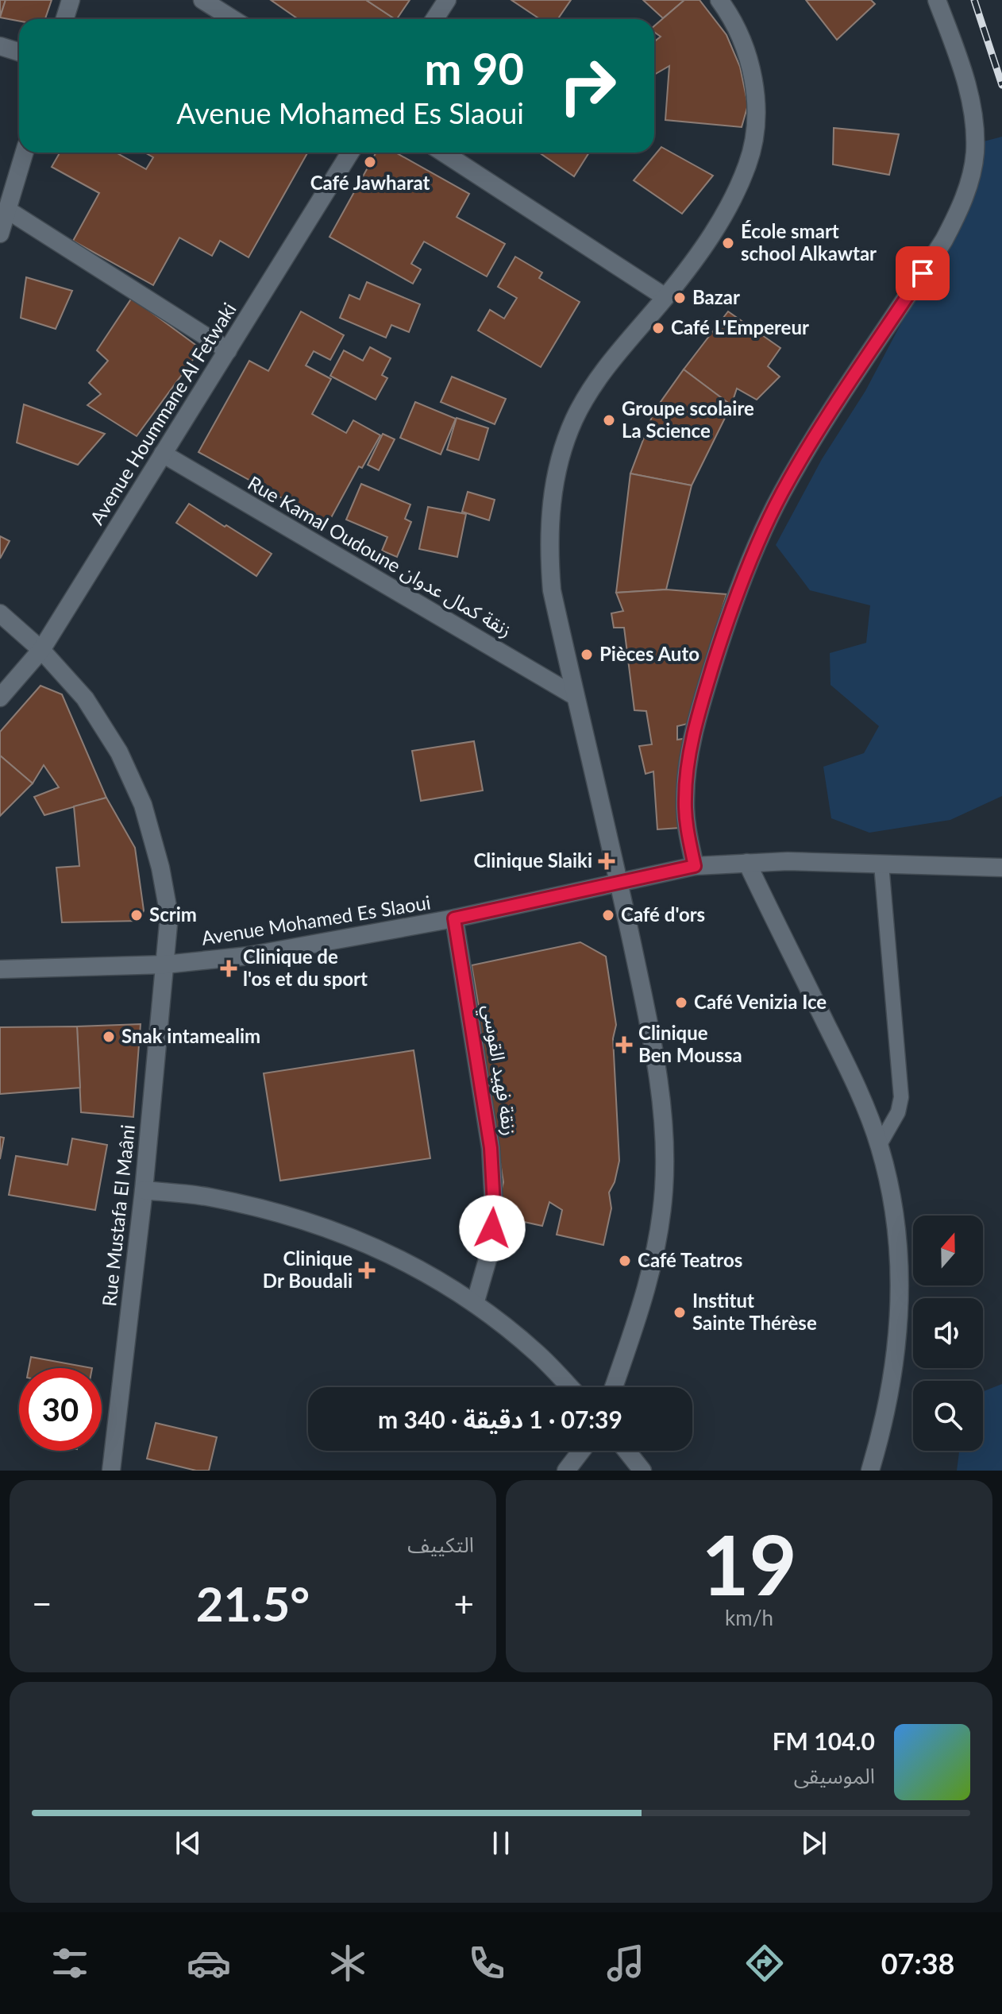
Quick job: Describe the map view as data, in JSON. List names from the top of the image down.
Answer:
{
  "streets": {
    "street": [
      "Avenue Hoummane Al Fetwaki",
      "Rue Kamal Oudoune زنقة كمال عدوان",
      "Avenue Mohamed Es Slaoui",
      "زنقة فهيد القوسي",
      "Rue Mustafa El Maâni"
    ]
  },
  "crossings": [
    ["Avenue Hoummane Al Fetwaki", "Rue Kamal Oudoune زنقة كمال عدوان"],
    ["Avenue Hoummane Al Fetwaki", "Rue Mustafa El Maâni"],
    ["Avenue Mohamed Es Slaoui", "زنقة فهيد القوسي"],
    ["Avenue Mohamed Es Slaoui", "Rue Mustafa El Maâni"]
  ],
  "places": {
    "other": [
      "Café Jawharat",
      "École smart school Alkawtar",
      "Bazar",
      "Café L'Empereur",
      "Groupe scolaire La Science",
      "Pièces Auto",
      "Scrim",
      "Café d'ors",
      "Café Venizia Ice",
      "Snak intamealim",
      "Café Teatros",
      "Institut Sainte Thérèse"
    ],
    "health": [
      "Clinique Slaiki",
      "Clinique de l'os et du sport",
      "Clinique Ben Moussa",
      "Clinique Dr Boudali"
    ]
  },
  "north": "top",
  "page": {
    "turn": ["90 m", "Avenue Mohamed Es Slaoui"],
    "limit": "30",
    "trip": "07:39 · 1 دقيقة · 340 m",
    "tile": [
      ["19", "km/h"],
      "التكييف"
    ],
    "heat": ["−", "21.5°", "+"],
    "song": ["104.0 FM", "الموسيقى"],
    "tabs": "07:38"
  }
}
